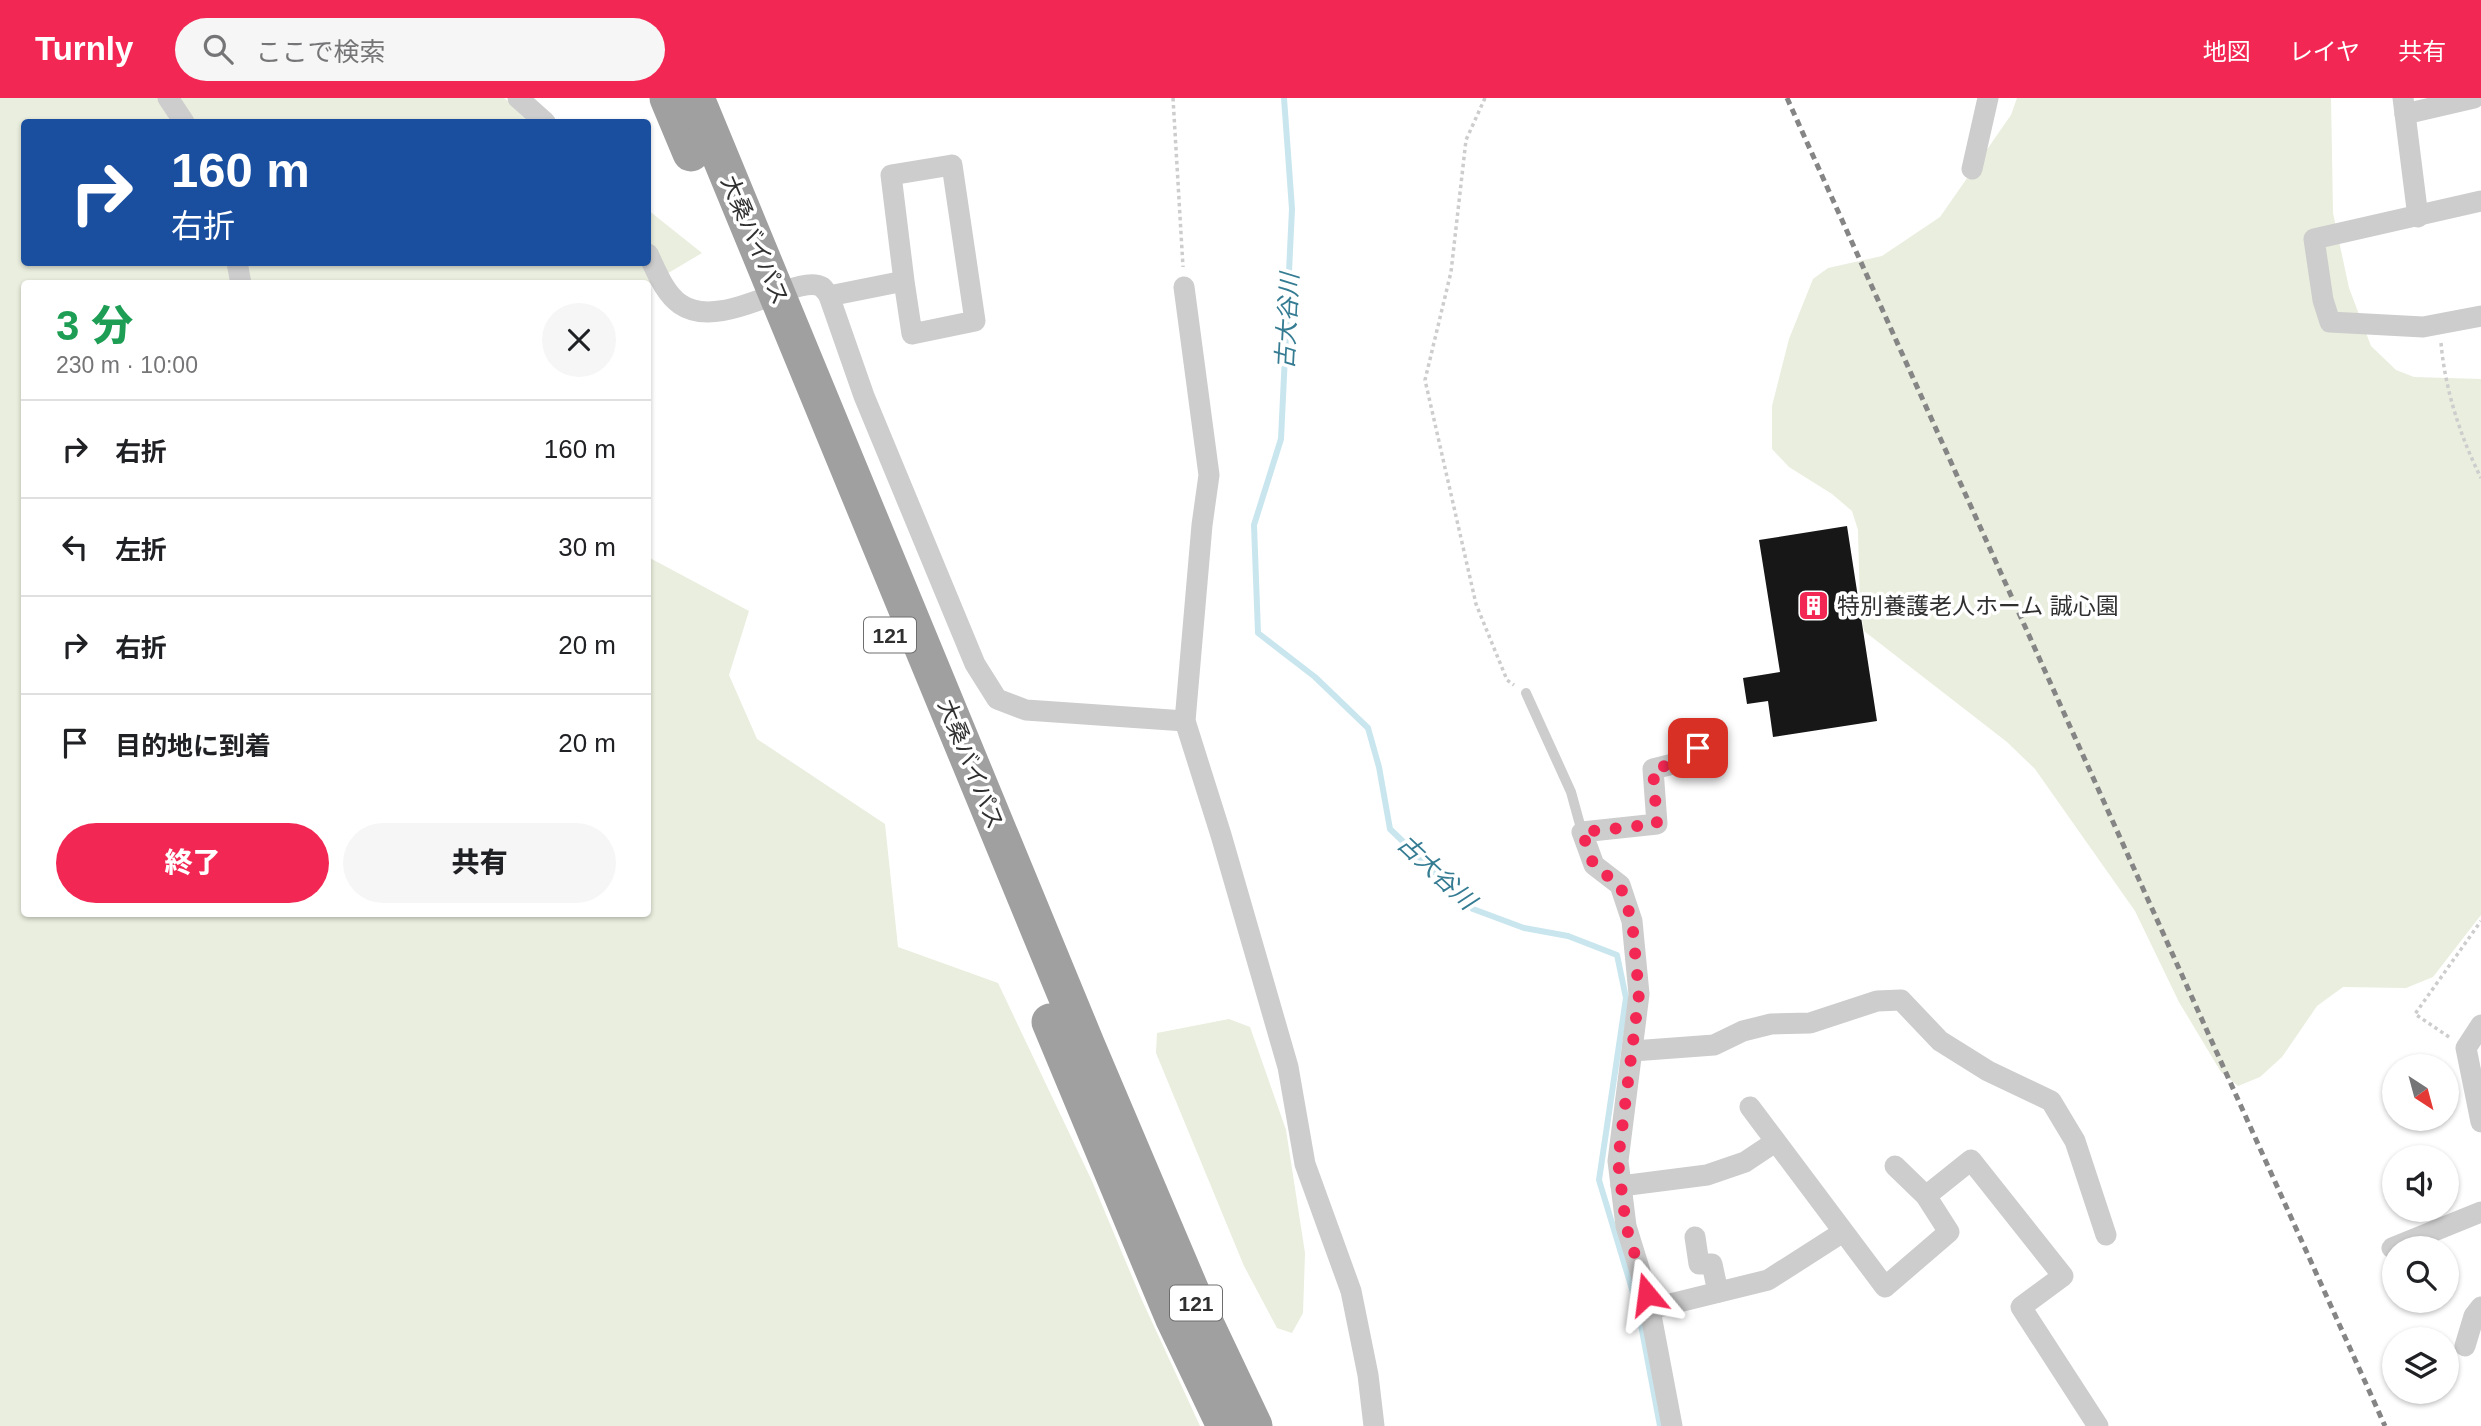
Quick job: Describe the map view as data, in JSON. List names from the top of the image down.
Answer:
{
  "streets": {
    "highway": ["大桑バイパス", "121"]
  },
  "water": ["古大谷川"],
  "places": {
    "building": ["特別養護老人ホーム 誠心園"]
  },
  "north": "bottom right",
  "page": {
    "header": "Turnly",
    "search": "ここで検索",
    "nav": ["地図", "レイヤ", "共有"],
    "turn": ["160 m", "右折"],
    "heading": ["3 分", "230 m · 10:00"],
    "list": [
      {
        "name": "右折",
        "value": "160 m"
      },
      {
        "name": "左折",
        "value": "30 m"
      },
      {
        "name": "右折",
        "value": "20 m"
      },
      {
        "name": "目的地に到着",
        "value": "20 m"
      }
    ],
    "buttons": ["終了", "共有"]
  }
}
